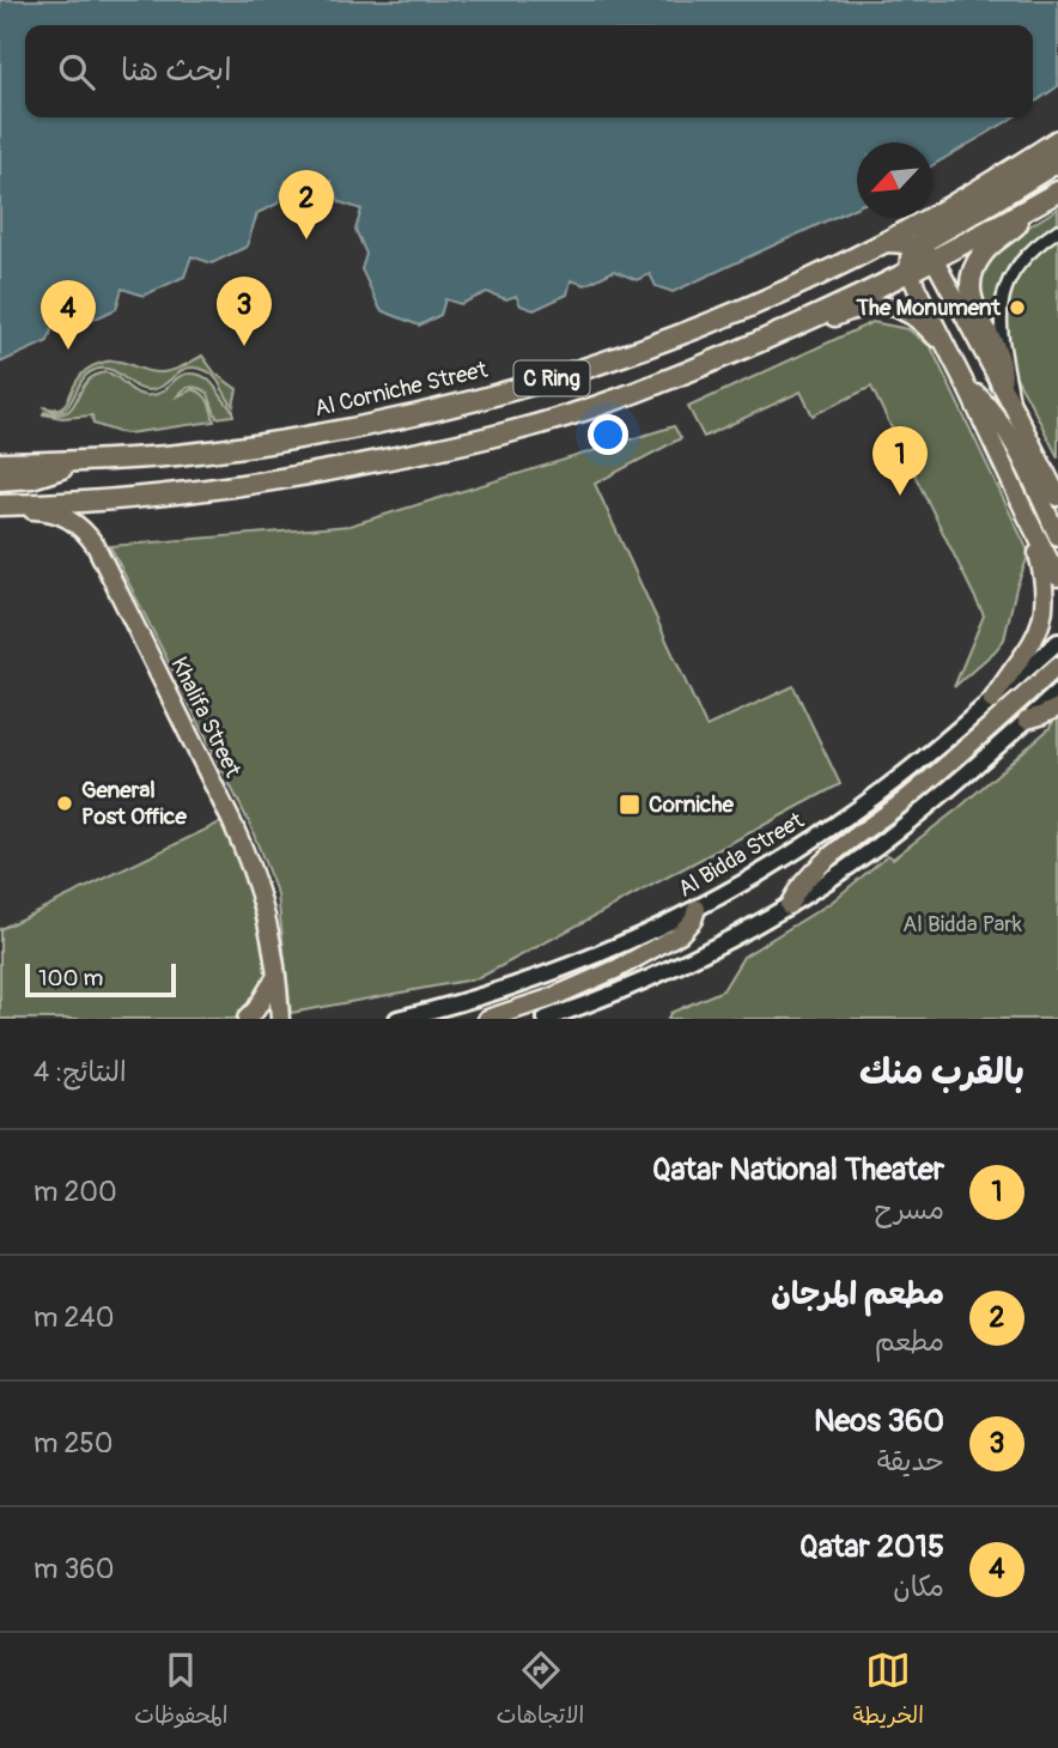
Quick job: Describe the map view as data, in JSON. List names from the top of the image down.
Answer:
{
  "streets": {
    "highway": ["C Ring", "Al Corniche Street"],
    "main road": ["Khalifa Street", "Al Bidda Street"]
  },
  "crossings": [
    ["C Ring", "Khalifa Street"]
  ],
  "parks": ["Al Bidda Park"],
  "places": {
    "other": ["The Monument", "General Post Office"],
    "transit": ["Corniche"]
  },
  "scale_bar": "100 m",
  "north": "bottom left",
  "page": {
    "search": "ابحث هنا",
    "pins": [
      "2",
      "3",
      "4",
      "1"
    ],
    "scale": "100 m",
    "heading": ["بالقرب منك", "النتائج: 4"],
    "list": [
      {
        "mark": "1",
        "name": "Qatar National Theater",
        "note": "مسرح",
        "value": "200 m"
      },
      {
        "mark": "2",
        "name": "مطعم المرجان",
        "note": "مطعم",
        "value": "240 m"
      },
      {
        "mark": "3",
        "name": "Neos 360",
        "note": "حديقة",
        "value": "250 m"
      },
      {
        "mark": "4",
        "name": "Qatar 2015",
        "note": "مكان",
        "value": "360 m"
      }
    ],
    "nav": ["الخريطة", "الاتجاهات", "المحفوظات"]
  }
}
